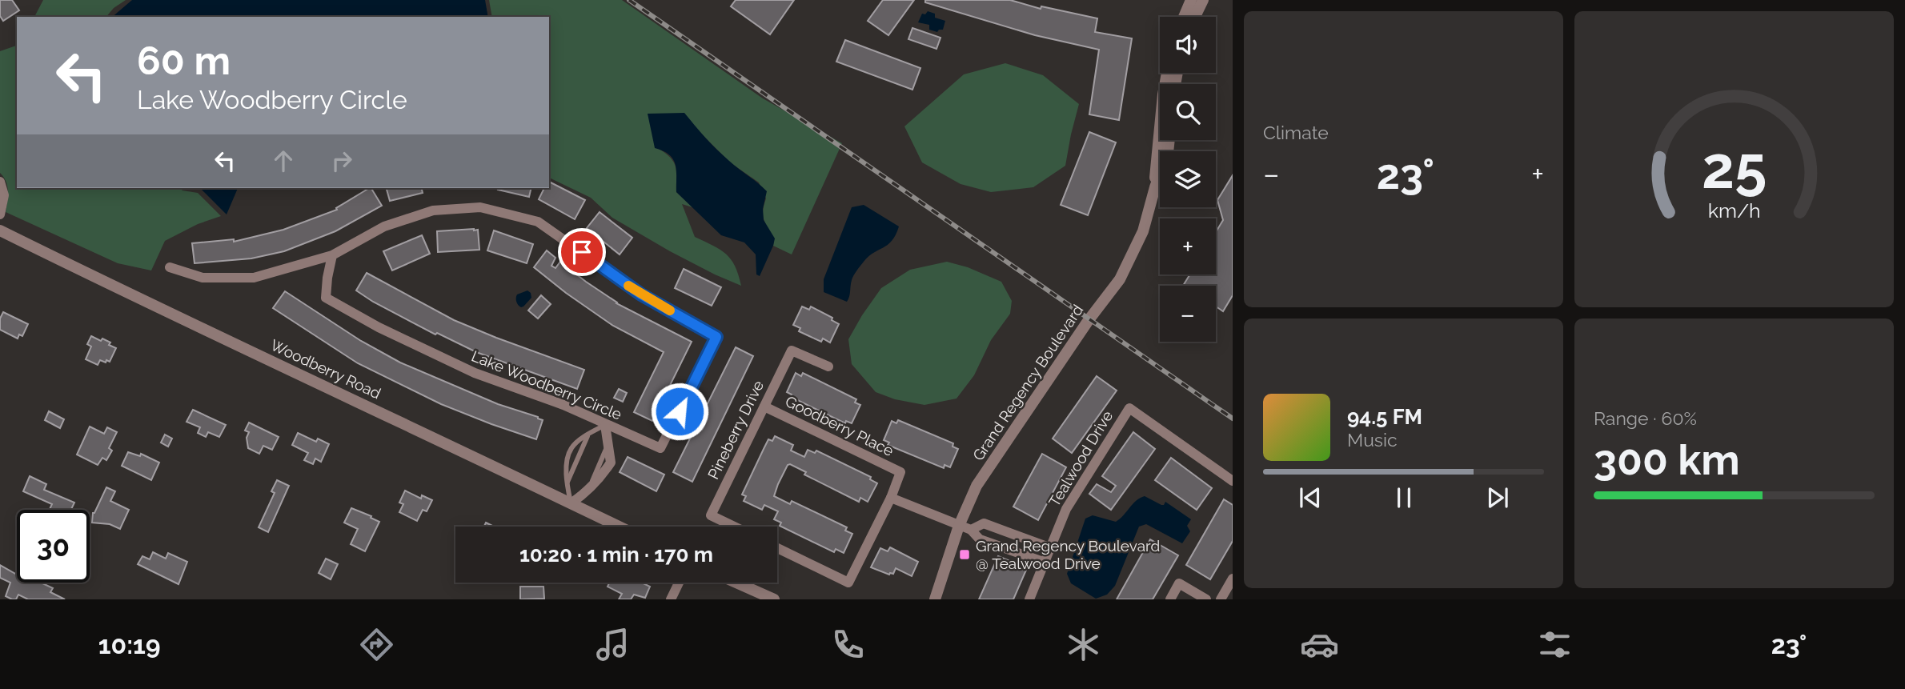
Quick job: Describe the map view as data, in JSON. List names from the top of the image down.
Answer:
{
  "streets": {
    "street": [
      "Woodberry Road",
      "Grand Regency Boulevard",
      "Lake Woodberry Circle",
      "Goodberry Place",
      "Pineberry Drive",
      "Tealwood Drive"
    ]
  },
  "crossings": [
    ["Goodberry Place", "Pineberry Drive"]
  ],
  "places": {
    "transit": ["Grand Regency Boulevard @ Tealwood Drive"]
  },
  "page": {
    "tile": [
      "Climate",
      ["Range · 60%", "300 km"]
    ],
    "map_buttons": ["+", "−"],
    "turn": ["60 m", "Lake Woodberry Circle"],
    "heat": ["−", "23°", "+"],
    "song": ["94.5 FM", "Music"],
    "limit": "30",
    "trip": "10:20 · 1 min · 170 m",
    "tabs": ["10:19", "23°"],
    "gauge": ["25", "km/h"]
  }
}
